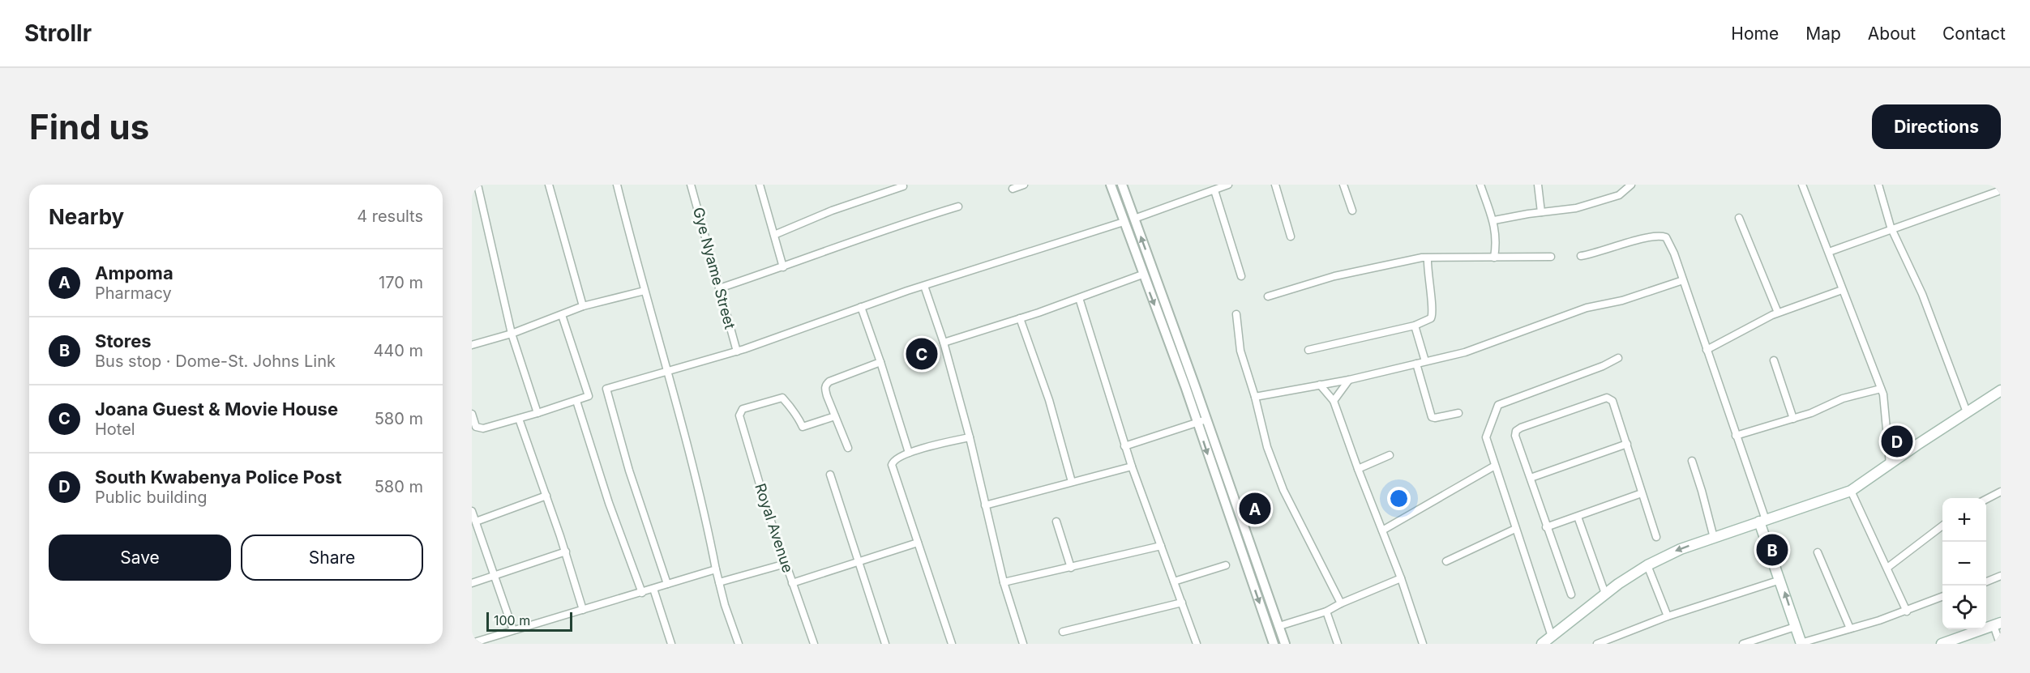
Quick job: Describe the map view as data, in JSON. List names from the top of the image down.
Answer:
{
  "streets": {
    "street": ["Gye Nyame Street", "Royal Avenue"]
  },
  "scale_bar": "100 m",
  "page": {
    "header": "Strollr",
    "nav": [
      "Home",
      "Map",
      "About",
      "Contact"
    ],
    "buttons": [
      "Directions",
      ["Save", "Share"]
    ],
    "title": "Find us",
    "heading": ["Nearby", "4 results"],
    "list": [
      {
        "mark": "A",
        "name": "Ampoma",
        "note": "Pharmacy",
        "value": "170 m"
      },
      {
        "mark": "B",
        "name": "Stores",
        "note": "Bus stop · Dome-St. Johns Link",
        "value": "440 m"
      },
      {
        "mark": "C",
        "name": "Joana Guest & Movie House",
        "note": "Hotel",
        "value": "580 m"
      },
      {
        "mark": "D",
        "name": "South Kwabenya Police Post",
        "note": "Public building",
        "value": "580 m"
      }
    ],
    "pins": [
      "C",
      "D",
      "A",
      "B"
    ],
    "map_buttons": ["+", "−"],
    "scale": "100 m"
  }
}
